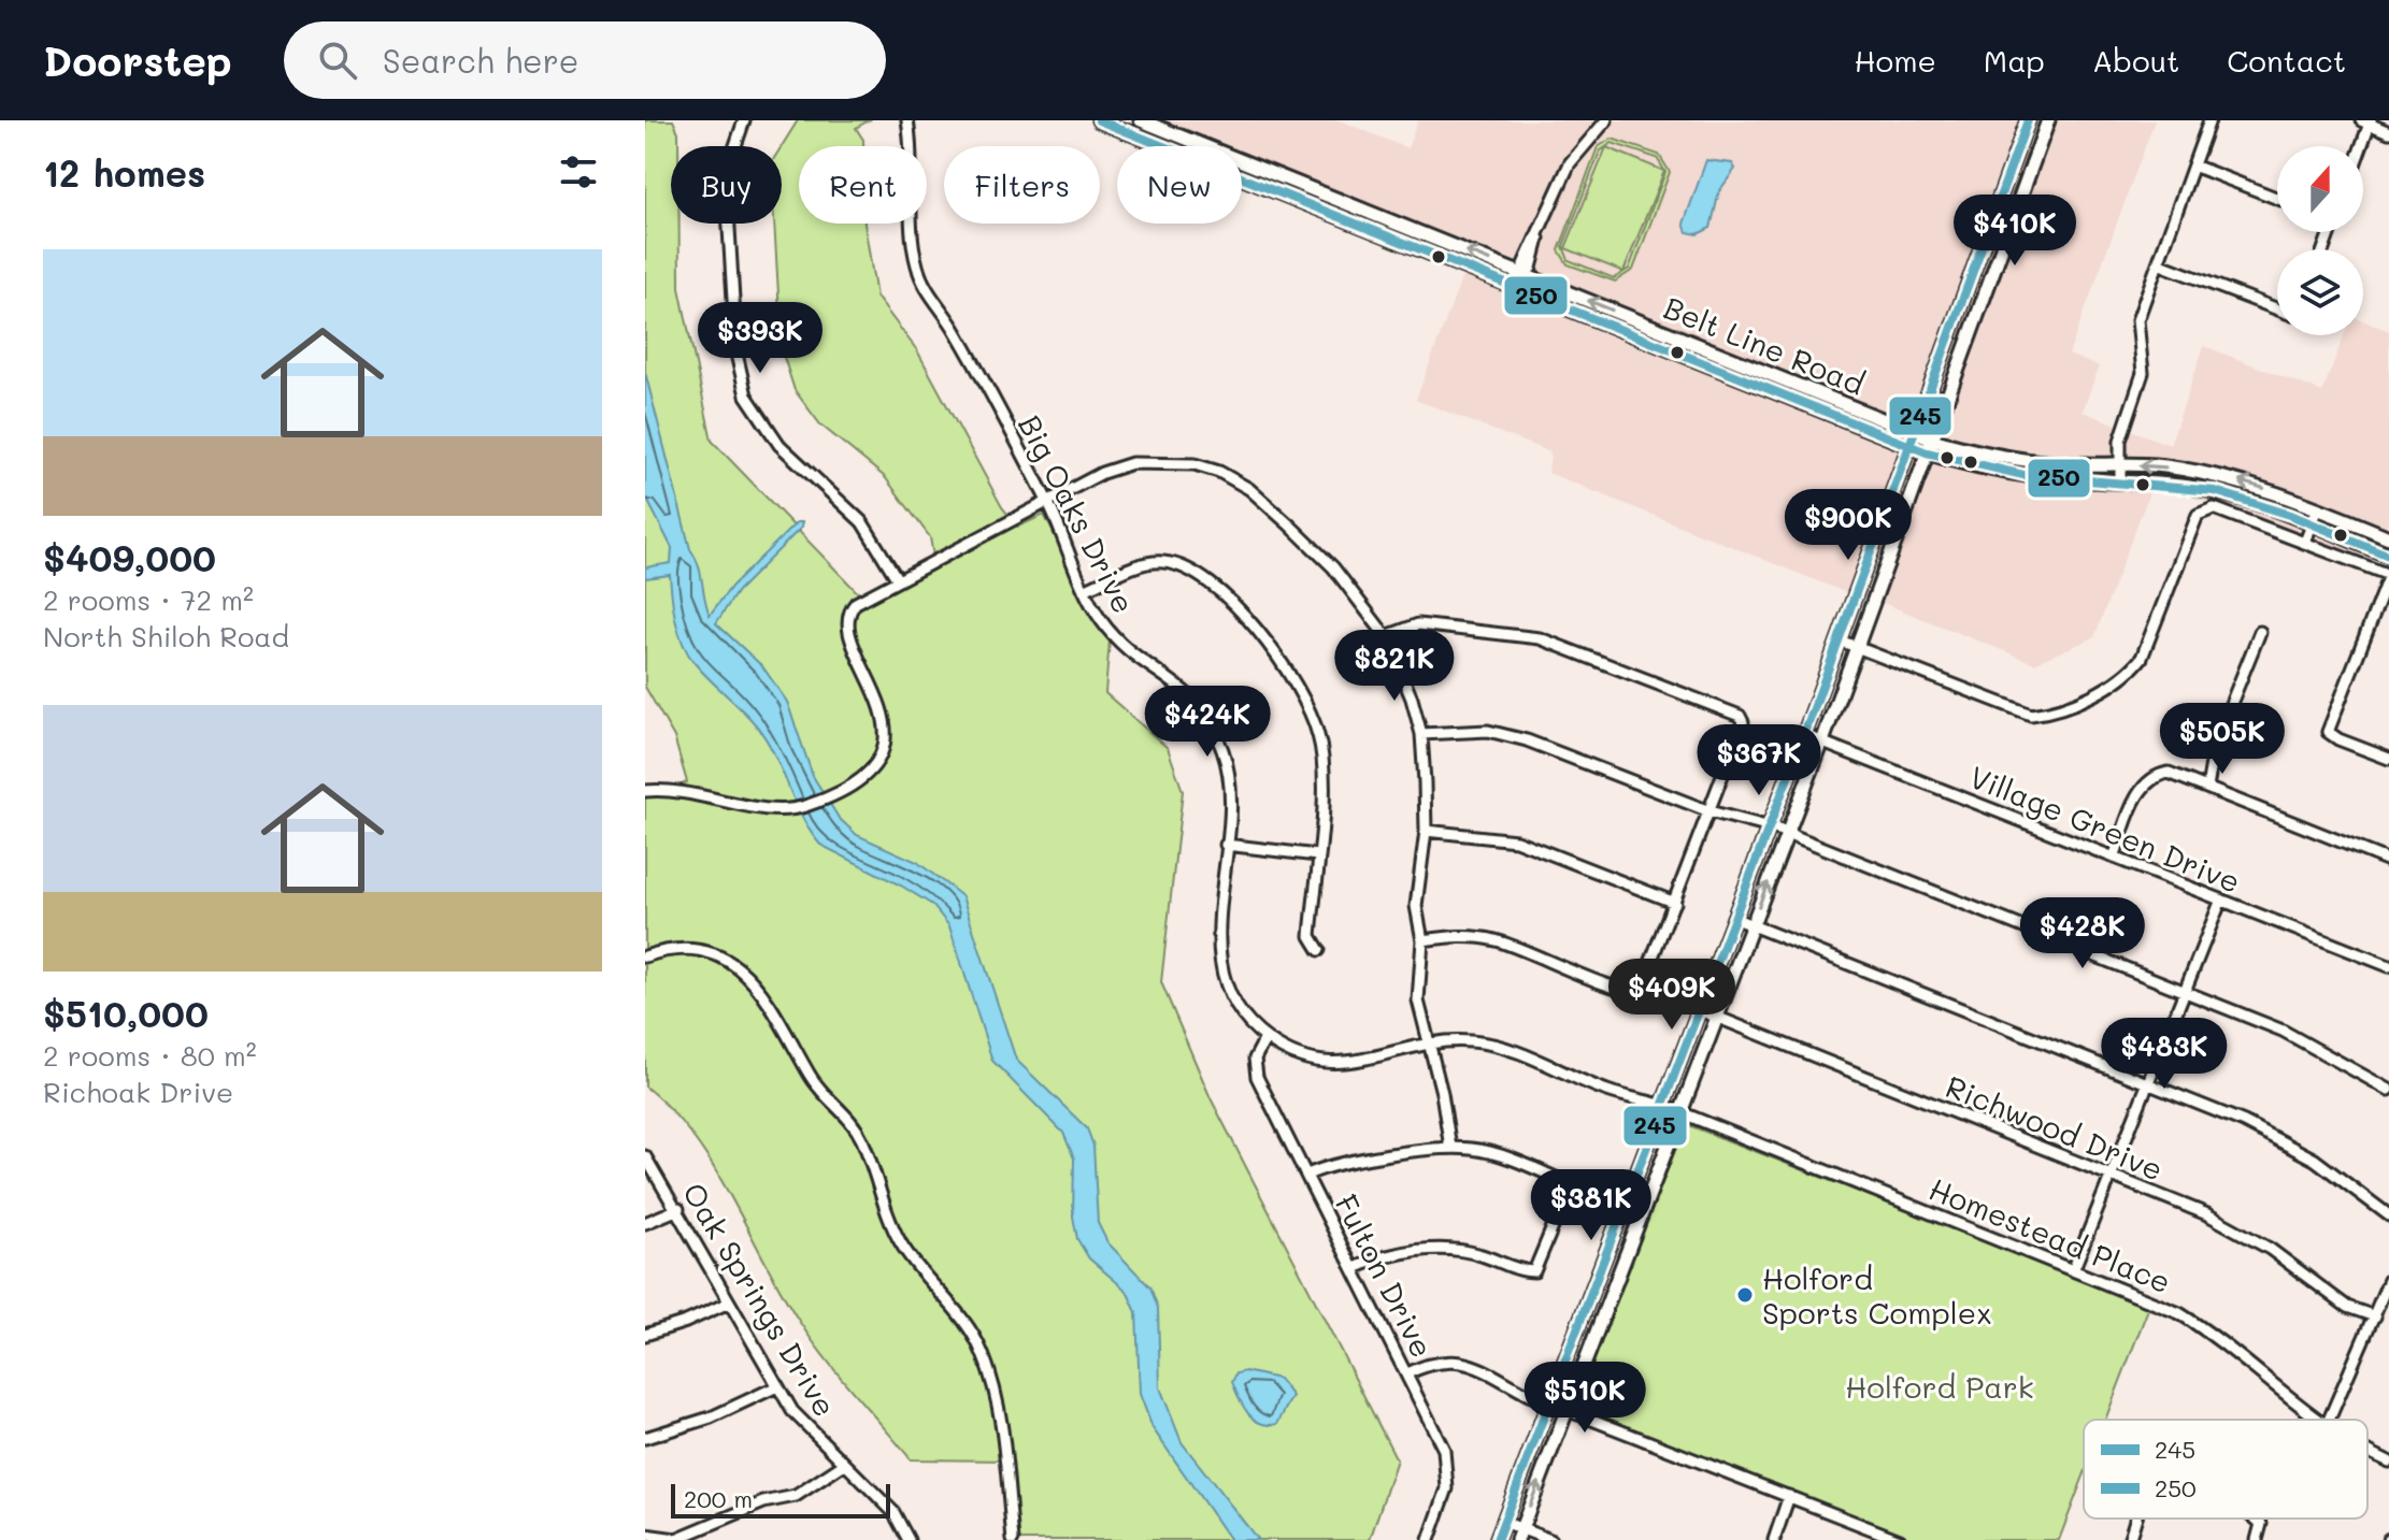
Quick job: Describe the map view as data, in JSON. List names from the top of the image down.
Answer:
{
  "streets": {
    "main road": ["Belt Line Road"],
    "street": [
      "Big Oaks Drive",
      "Village Green Drive",
      "Richwood Drive",
      "Homestead Place",
      "Fulton Drive",
      "Oak Springs Drive"
    ]
  },
  "crossings": [
    ["Big Oaks Drive", "Homestead Place"],
    ["Big Oaks Drive", "Fulton Drive"]
  ],
  "parks": ["Holford Park"],
  "places": ["Holford Sports Complex"],
  "lines": ["transit line 245", "transit line 250"],
  "legend": ["245", "250"],
  "scale_bar": "200 m",
  "north": "top",
  "page": {
    "header": "Doorstep",
    "search": "Search here",
    "nav": [
      "Home",
      "Map",
      "About",
      "Contact"
    ],
    "heading": "12 homes",
    "chip": [
      "Buy",
      "Rent",
      "Filters",
      "New"
    ],
    "price": [
      "$410K",
      "$393K",
      "$900K",
      "$821K",
      "$424K",
      "$505K",
      "$367K",
      "$428K",
      "$409K",
      "$483K",
      "$381K",
      "$510K"
    ],
    "list": [
      {
        "name": "$409,000",
        "note": "2 rooms · 72 m² · North Shiloh Road"
      },
      {
        "name": "$510,000",
        "note": "2 rooms · 80 m² · Richoak Drive"
      }
    ],
    "scale": "200 m"
  }
}
